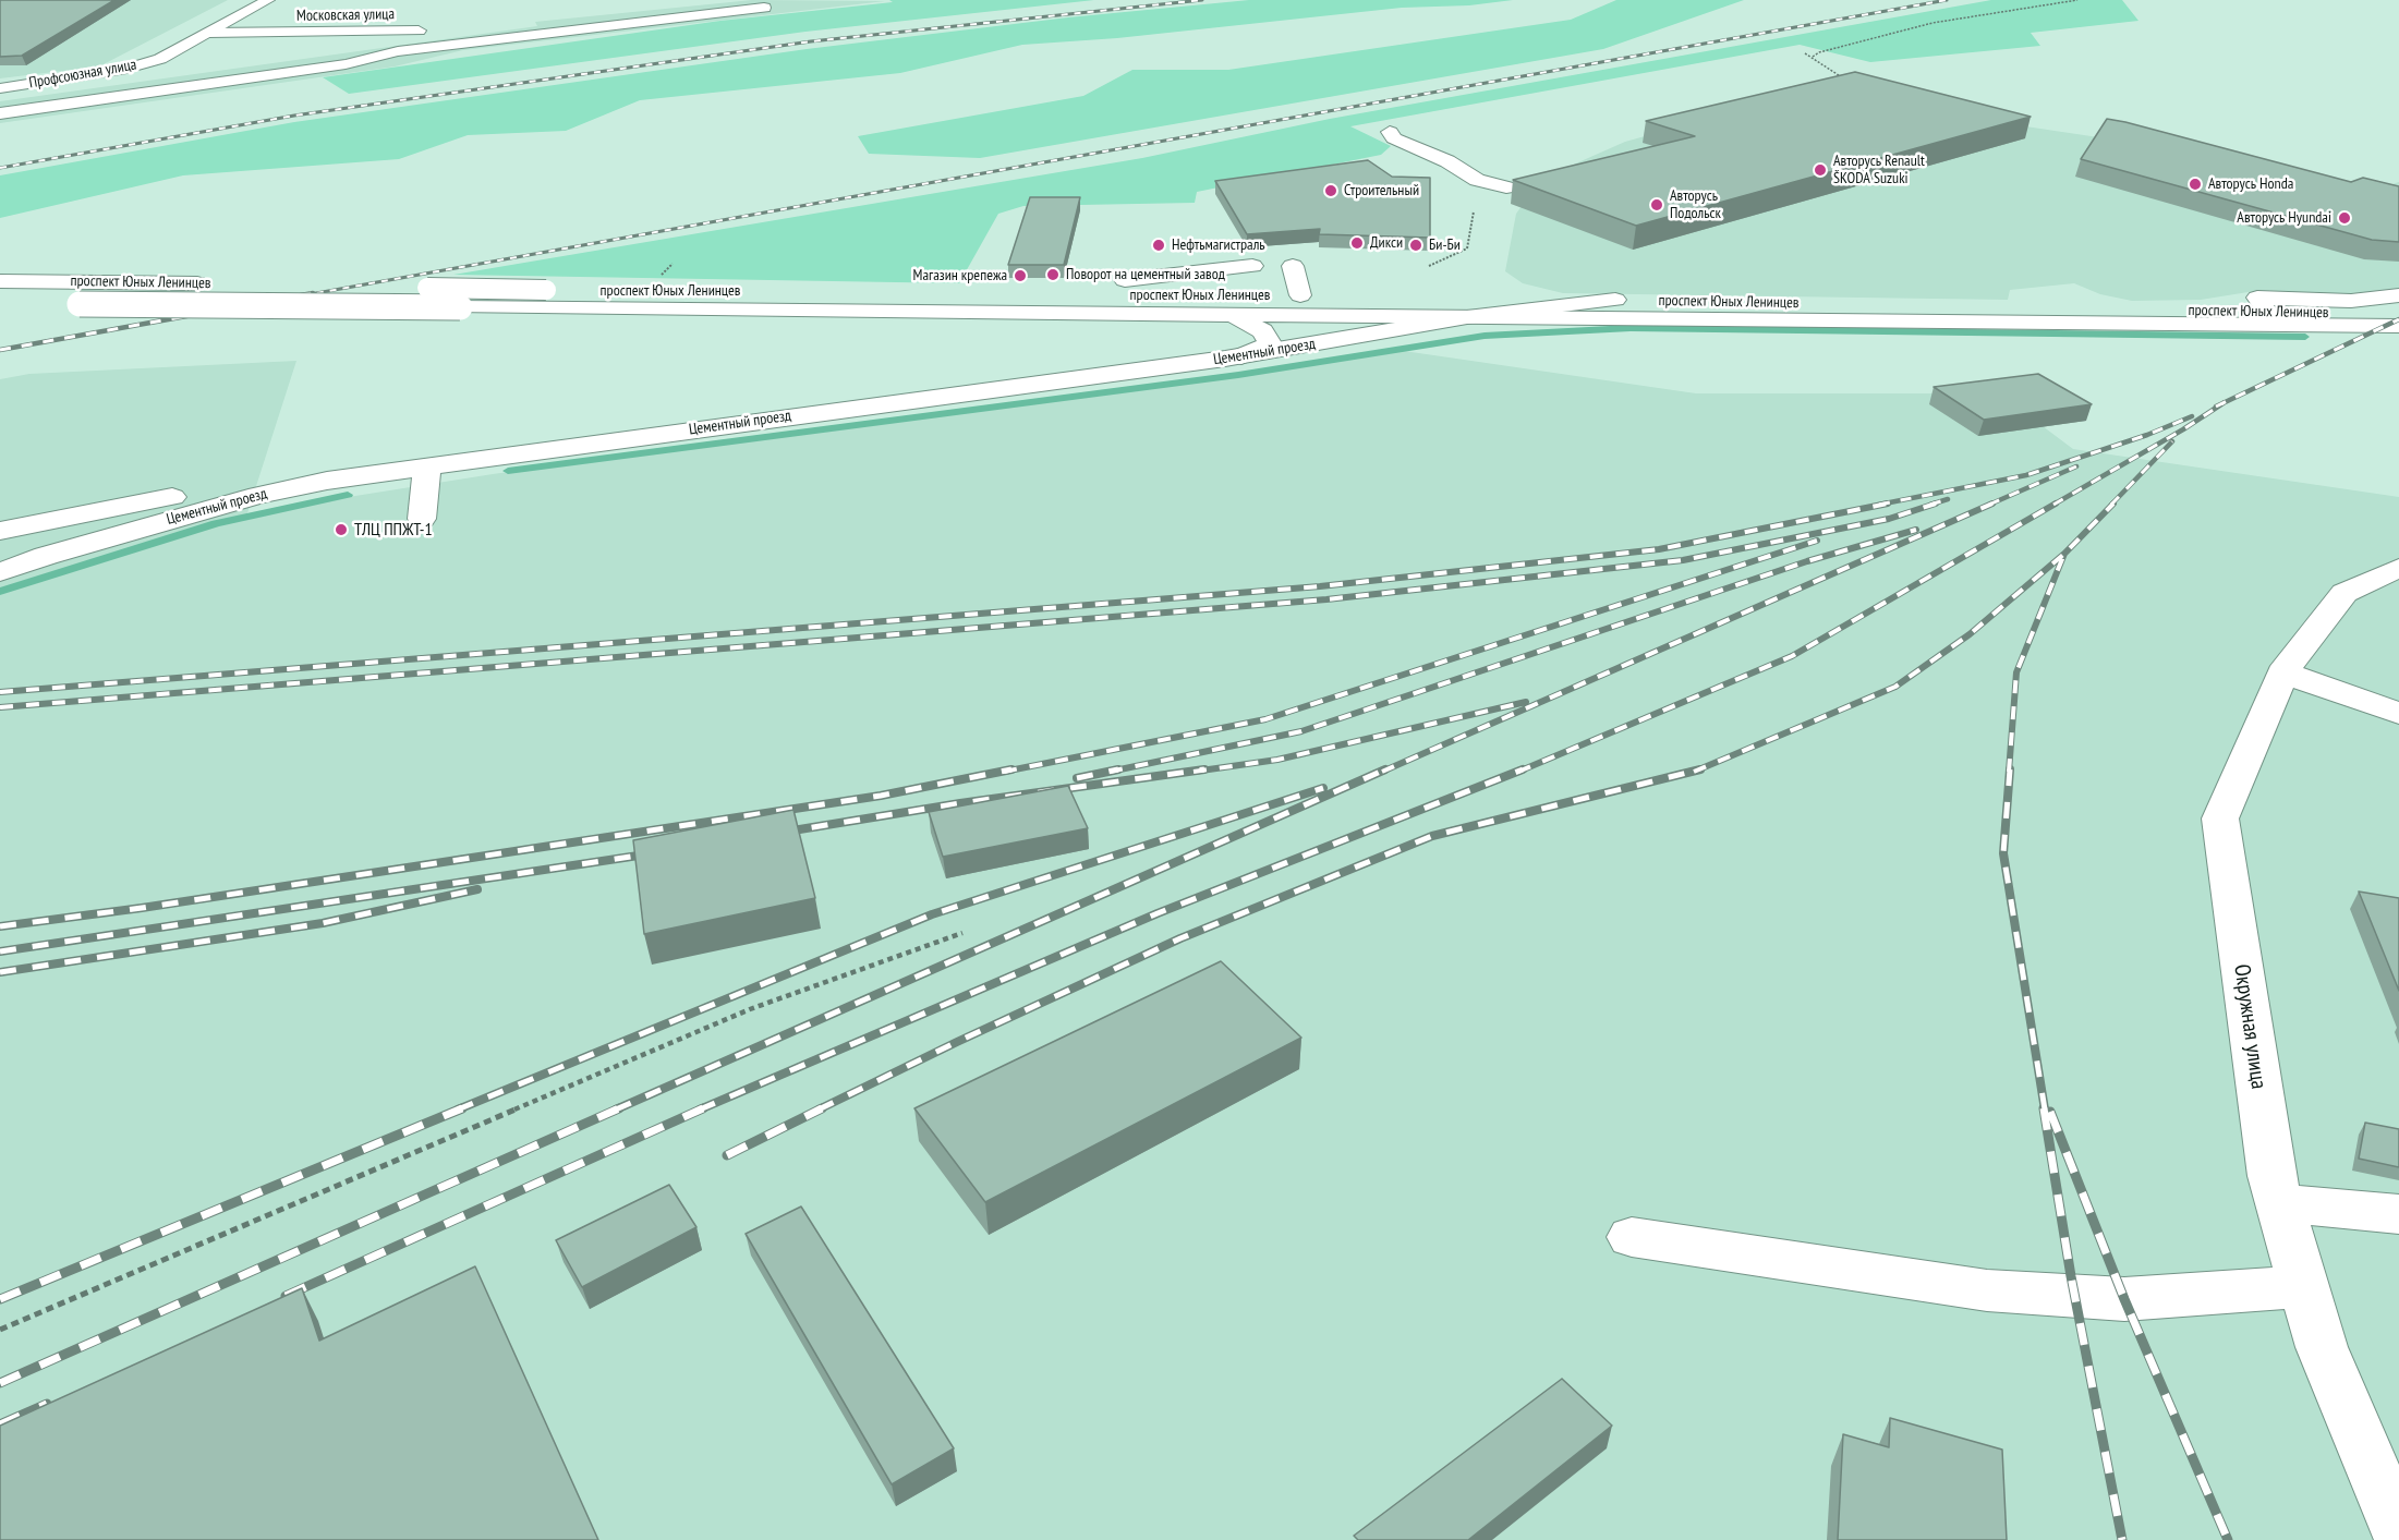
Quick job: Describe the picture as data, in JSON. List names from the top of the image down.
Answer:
{
  "streets": {
    "main road": [
      "Московская улица",
      "Профсоюзная улица",
      "проспект Юных Ленинцев",
      "Цементный проезд",
      "Окружная улица"
    ]
  },
  "crossings": [
    ["Московская улица", "Профсоюзная улица"],
    ["проспект Юных Ленинцев", "Цементный проезд"]
  ],
  "places": [
    "Авторусь Renault ŠKODA Suzuki",
    "Авторусь Honda",
    "Строительный",
    "Авторусь Подольск",
    "Авторусь Hyundai",
    "Дикси",
    "Нефтьмагистраль",
    "Би-Би",
    "Поворот на цементный завод",
    "Магазин крепежа",
    "ТЛЦ ППЖТ-1"
  ]
}
